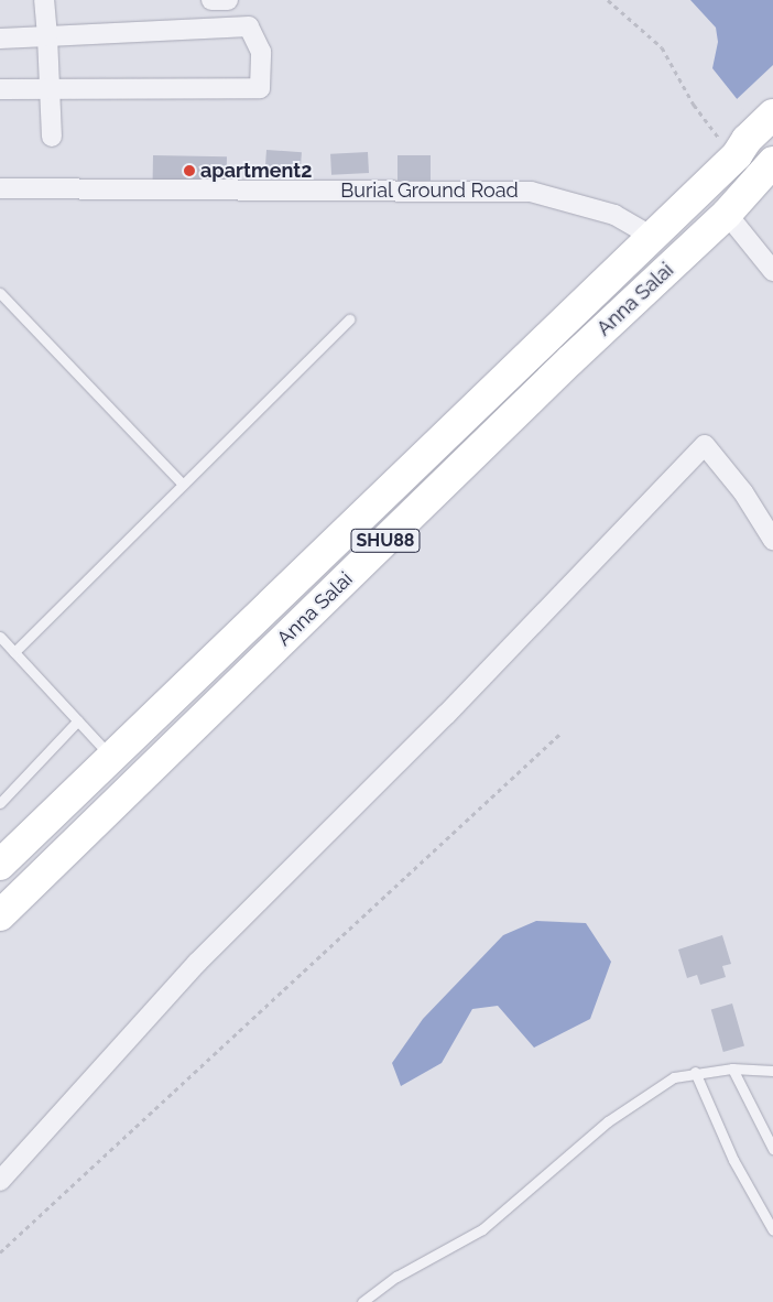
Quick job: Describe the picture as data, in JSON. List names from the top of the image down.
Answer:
{
  "streets": {
    "main road": ["Anna Salai", "SHU88"],
    "street": ["Burial Ground Road"]
  },
  "crossings": [
    ["Burial Ground Road", "Anna Salai"],
    ["Anna Salai", "SHU88"]
  ],
  "places": ["apartment2"]
}
